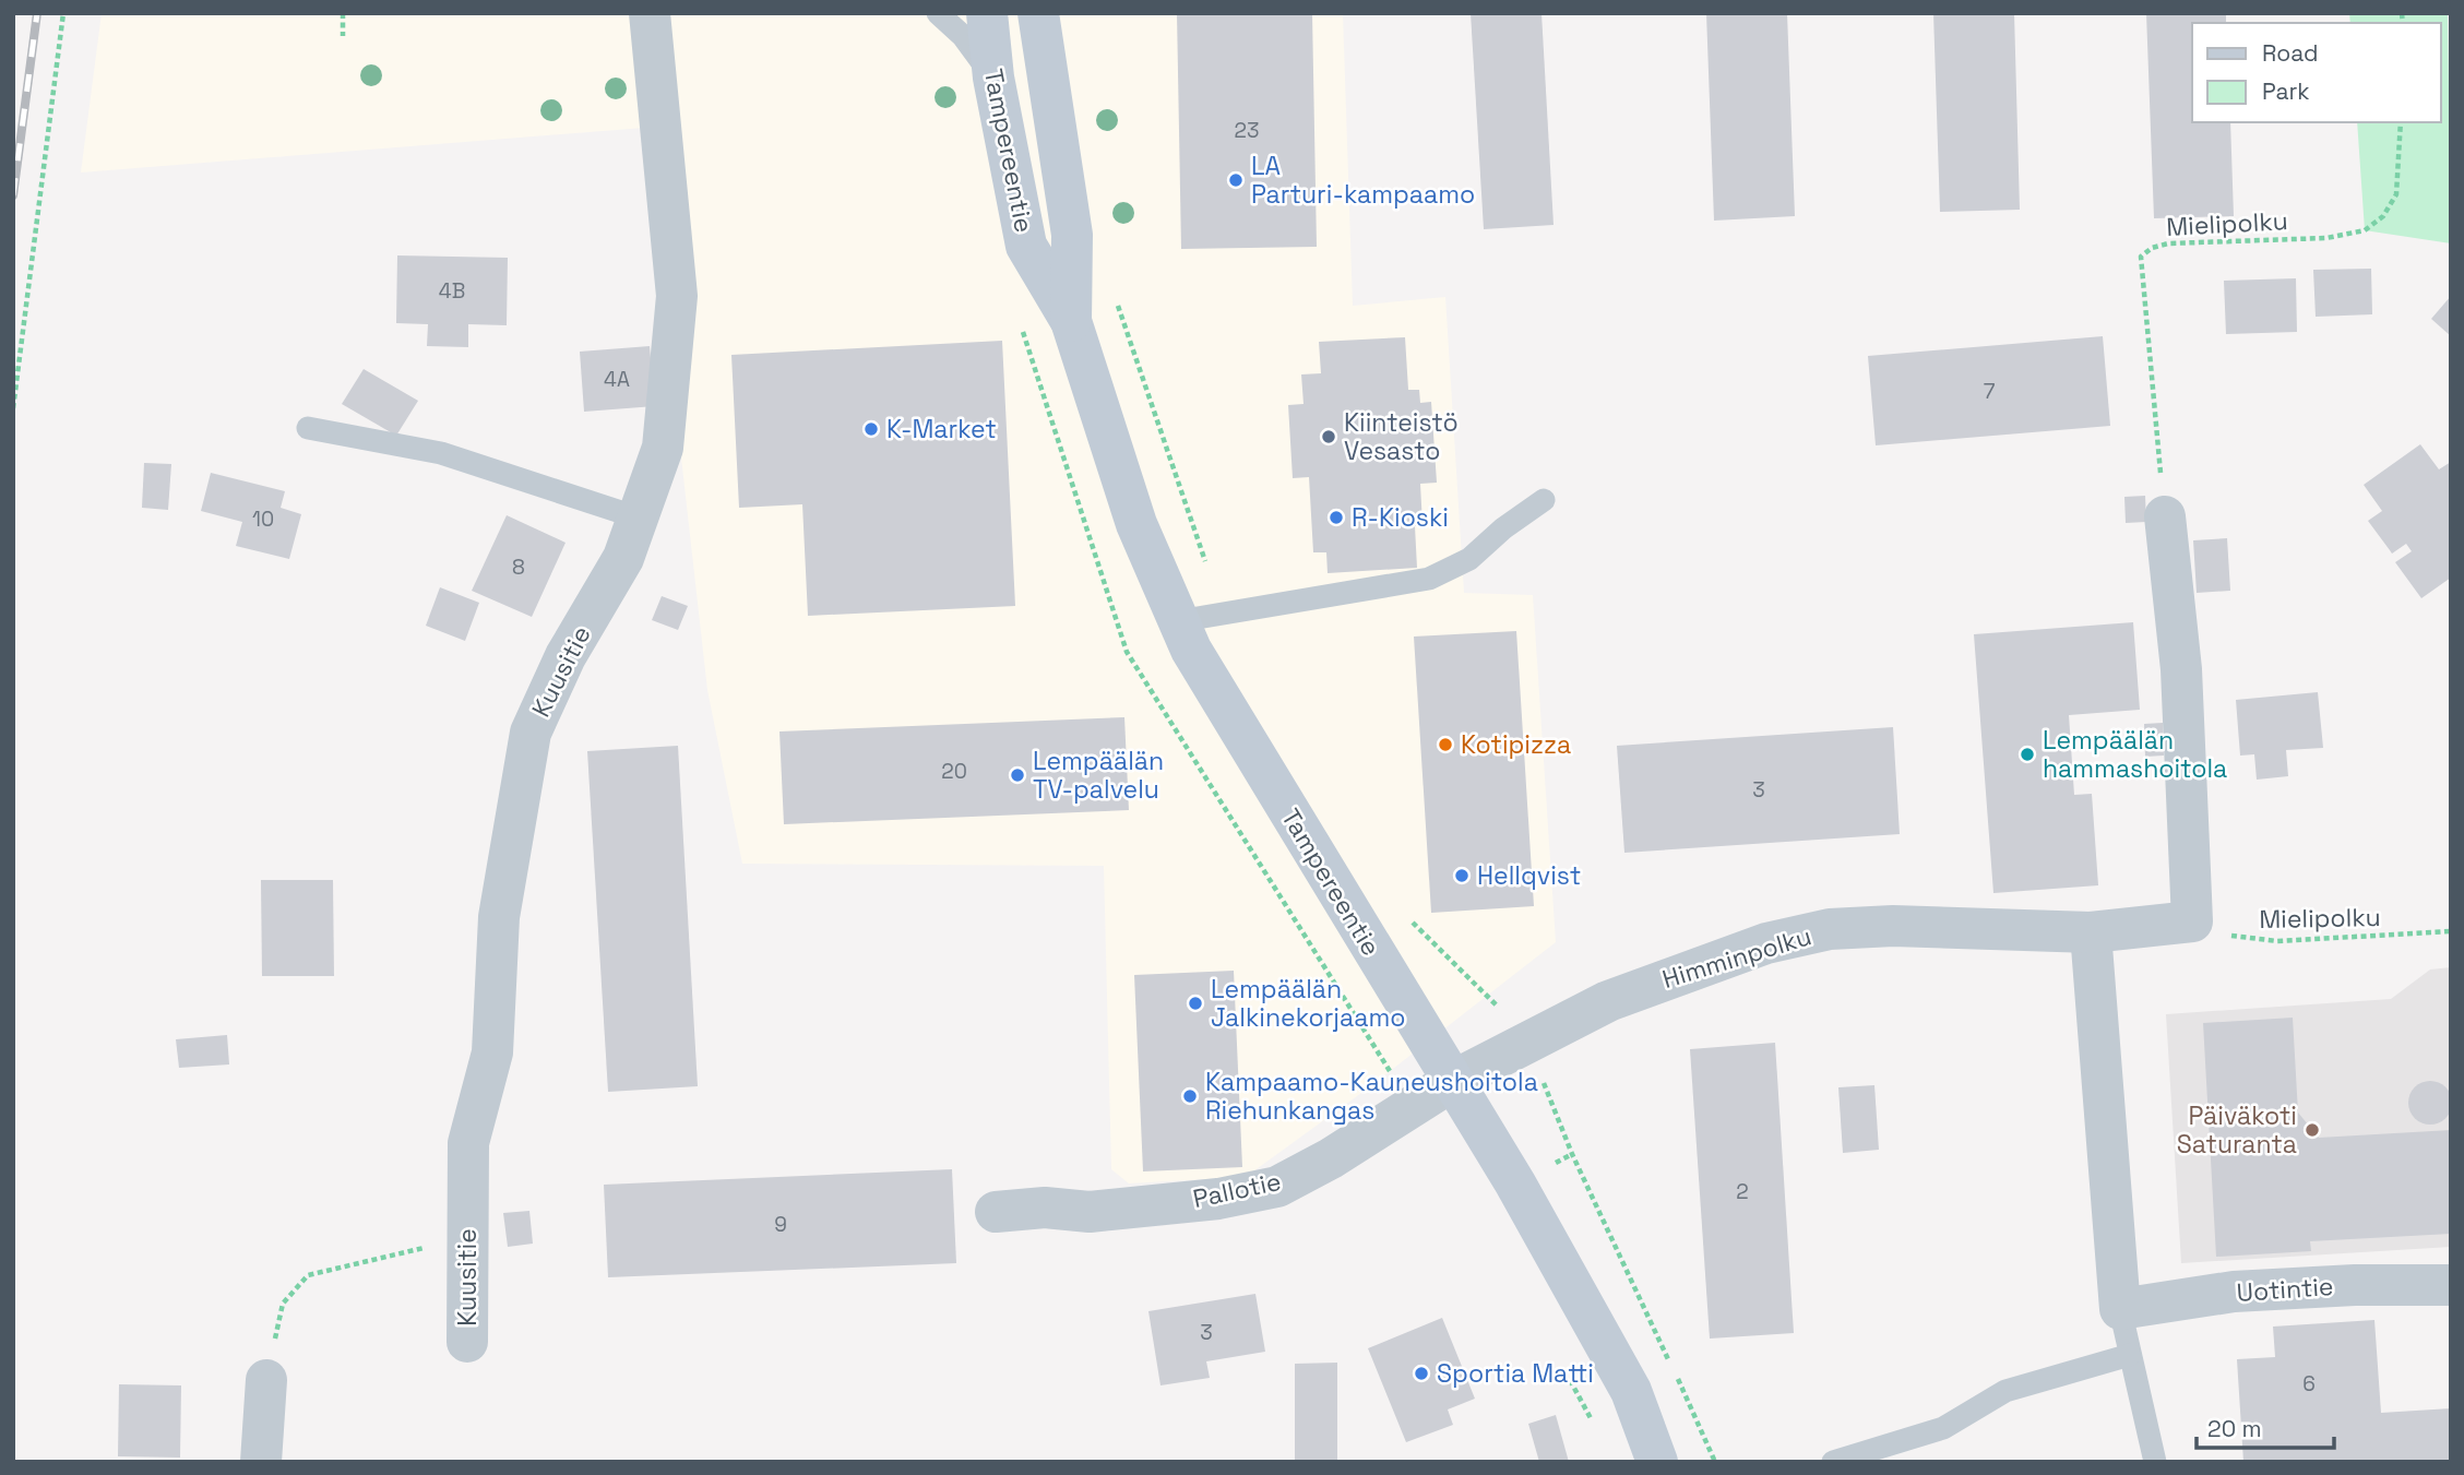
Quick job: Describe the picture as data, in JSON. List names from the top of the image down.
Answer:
{
  "streets": {
    "main road": ["Tampereentie"],
    "street": [
      "Kuusitie",
      "Himminpolku",
      "Pallotie",
      "Uotintie"
    ],
    "path": ["Mielipolku"]
  },
  "crossings": [
    ["Tampereentie", "Himminpolku"],
    ["Tampereentie", "Pallotie"],
    ["Mielipolku", "Himminpolku"],
    ["Himminpolku", "Pallotie"]
  ],
  "places": [
    "LA Parturi-kampaamo",
    "K-Market",
    "Kiinteistö Vesasto",
    "R-Kioski",
    "Kotipizza",
    "Lempäälän hammashoitola",
    "Lempäälän TV-palvelu",
    "Hellqvist",
    "Lempäälän Jalkinekorjaamo",
    "Kampaamo-Kauneushoitola Riehunkangas",
    "Päiväkoti Saturanta",
    "Sportia Matti"
  ],
  "house_numbers": [
    "23",
    "4B",
    "4A",
    "7",
    "10",
    "8",
    "20",
    "3",
    "2",
    "9",
    "3",
    "6"
  ],
  "legend": ["Road", "Park"],
  "scale_bar": "20 m"
}
